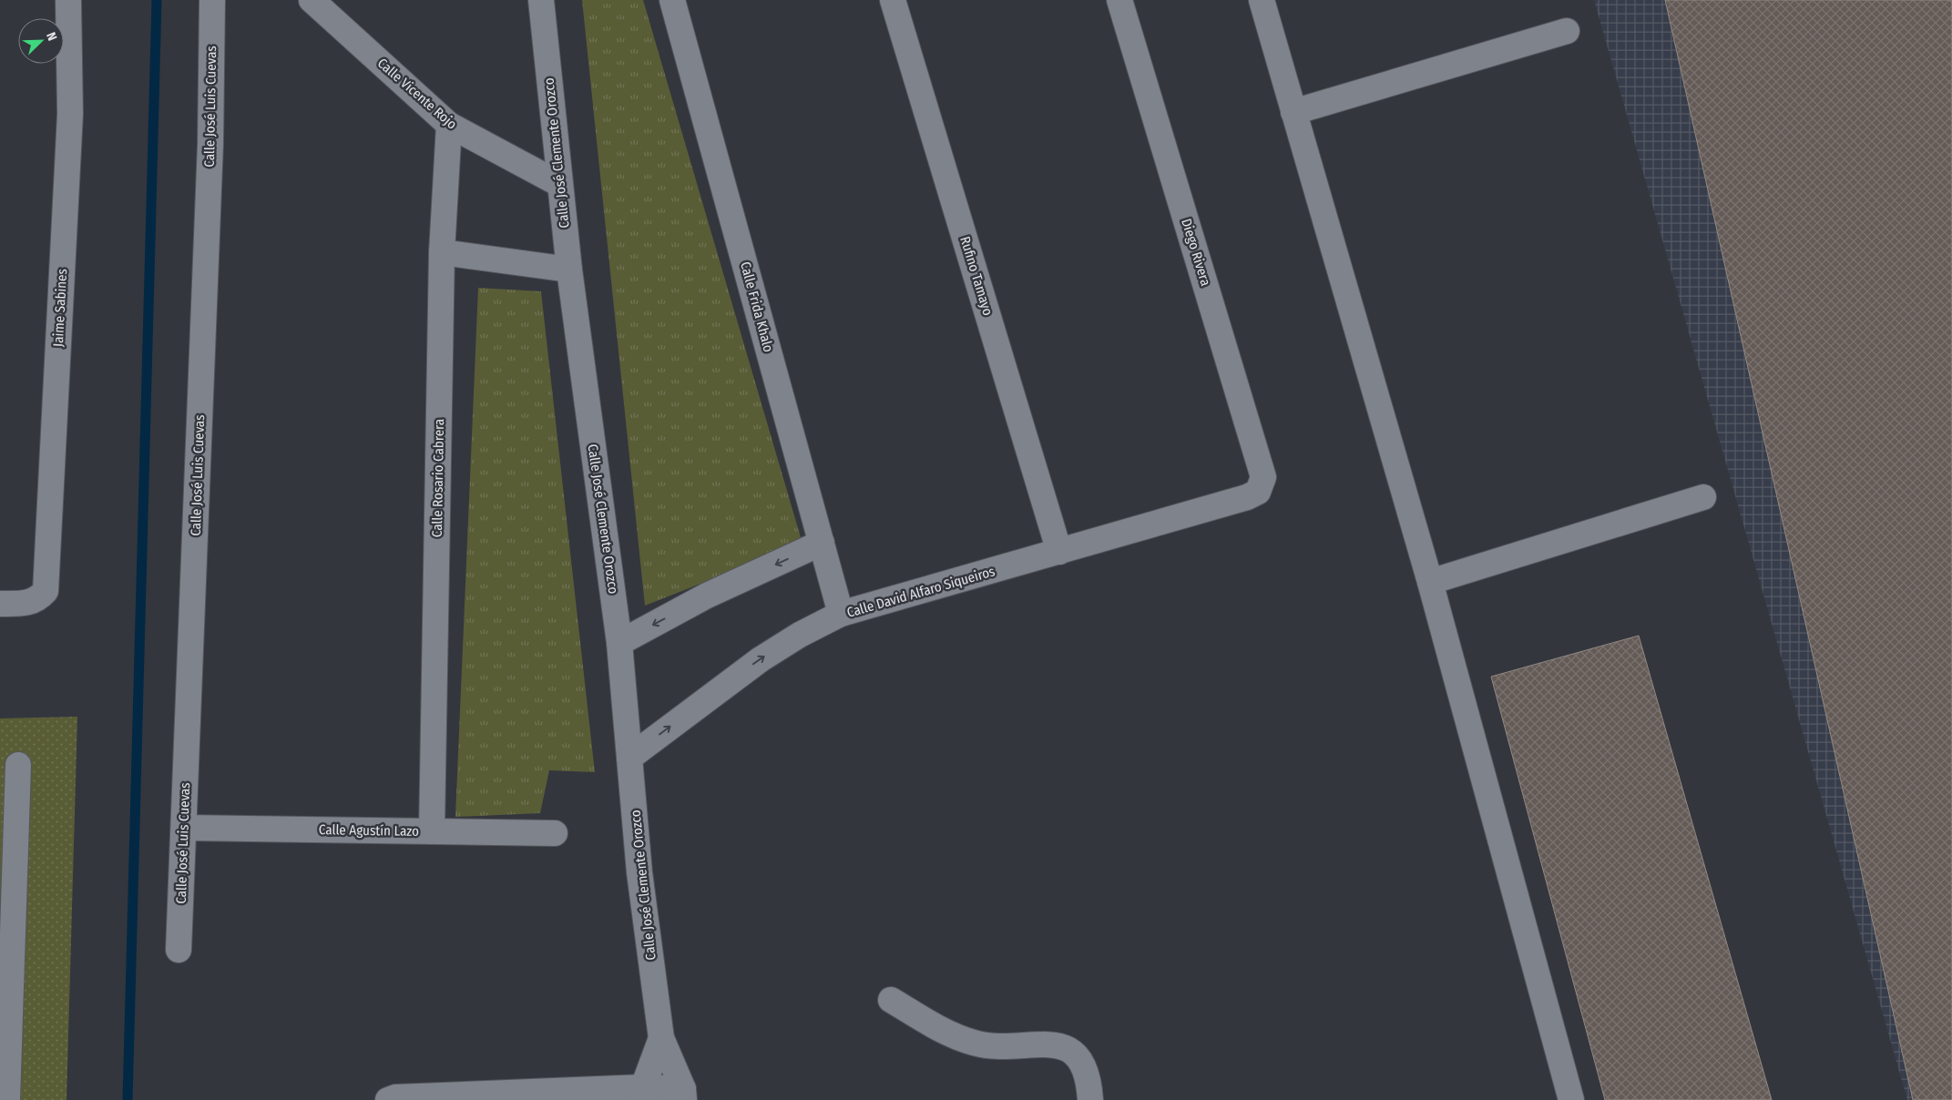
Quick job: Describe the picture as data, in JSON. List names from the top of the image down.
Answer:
{
  "streets": {
    "street": [
      "Calle Vicente Rojo",
      "Calle José Luis Cuevas",
      "Calle José Clemente Orozco",
      "Diego Rivera",
      "Rufino Tamayo",
      "Calle Frida Khalo",
      "Jaime Sabines",
      "Calle Rosario Cabrera",
      "Calle David Alfaro Siqueiros",
      "Calle Agustín Lazo"
    ]
  },
  "crossings": [
    ["Calle Vicente Rojo", "Calle José Clemente Orozco"],
    ["Calle Vicente Rojo", "Calle Rosario Cabrera"],
    ["Calle José Luis Cuevas", "Calle Agustín Lazo"],
    ["Calle José Clemente Orozco", "Calle David Alfaro Siqueiros"],
    ["Diego Rivera", "Calle David Alfaro Siqueiros"],
    ["Rufino Tamayo", "Calle David Alfaro Siqueiros"],
    ["Calle Frida Khalo", "Calle David Alfaro Siqueiros"],
    ["Calle Rosario Cabrera", "Calle Agustín Lazo"]
  ],
  "north": "top right"
}
